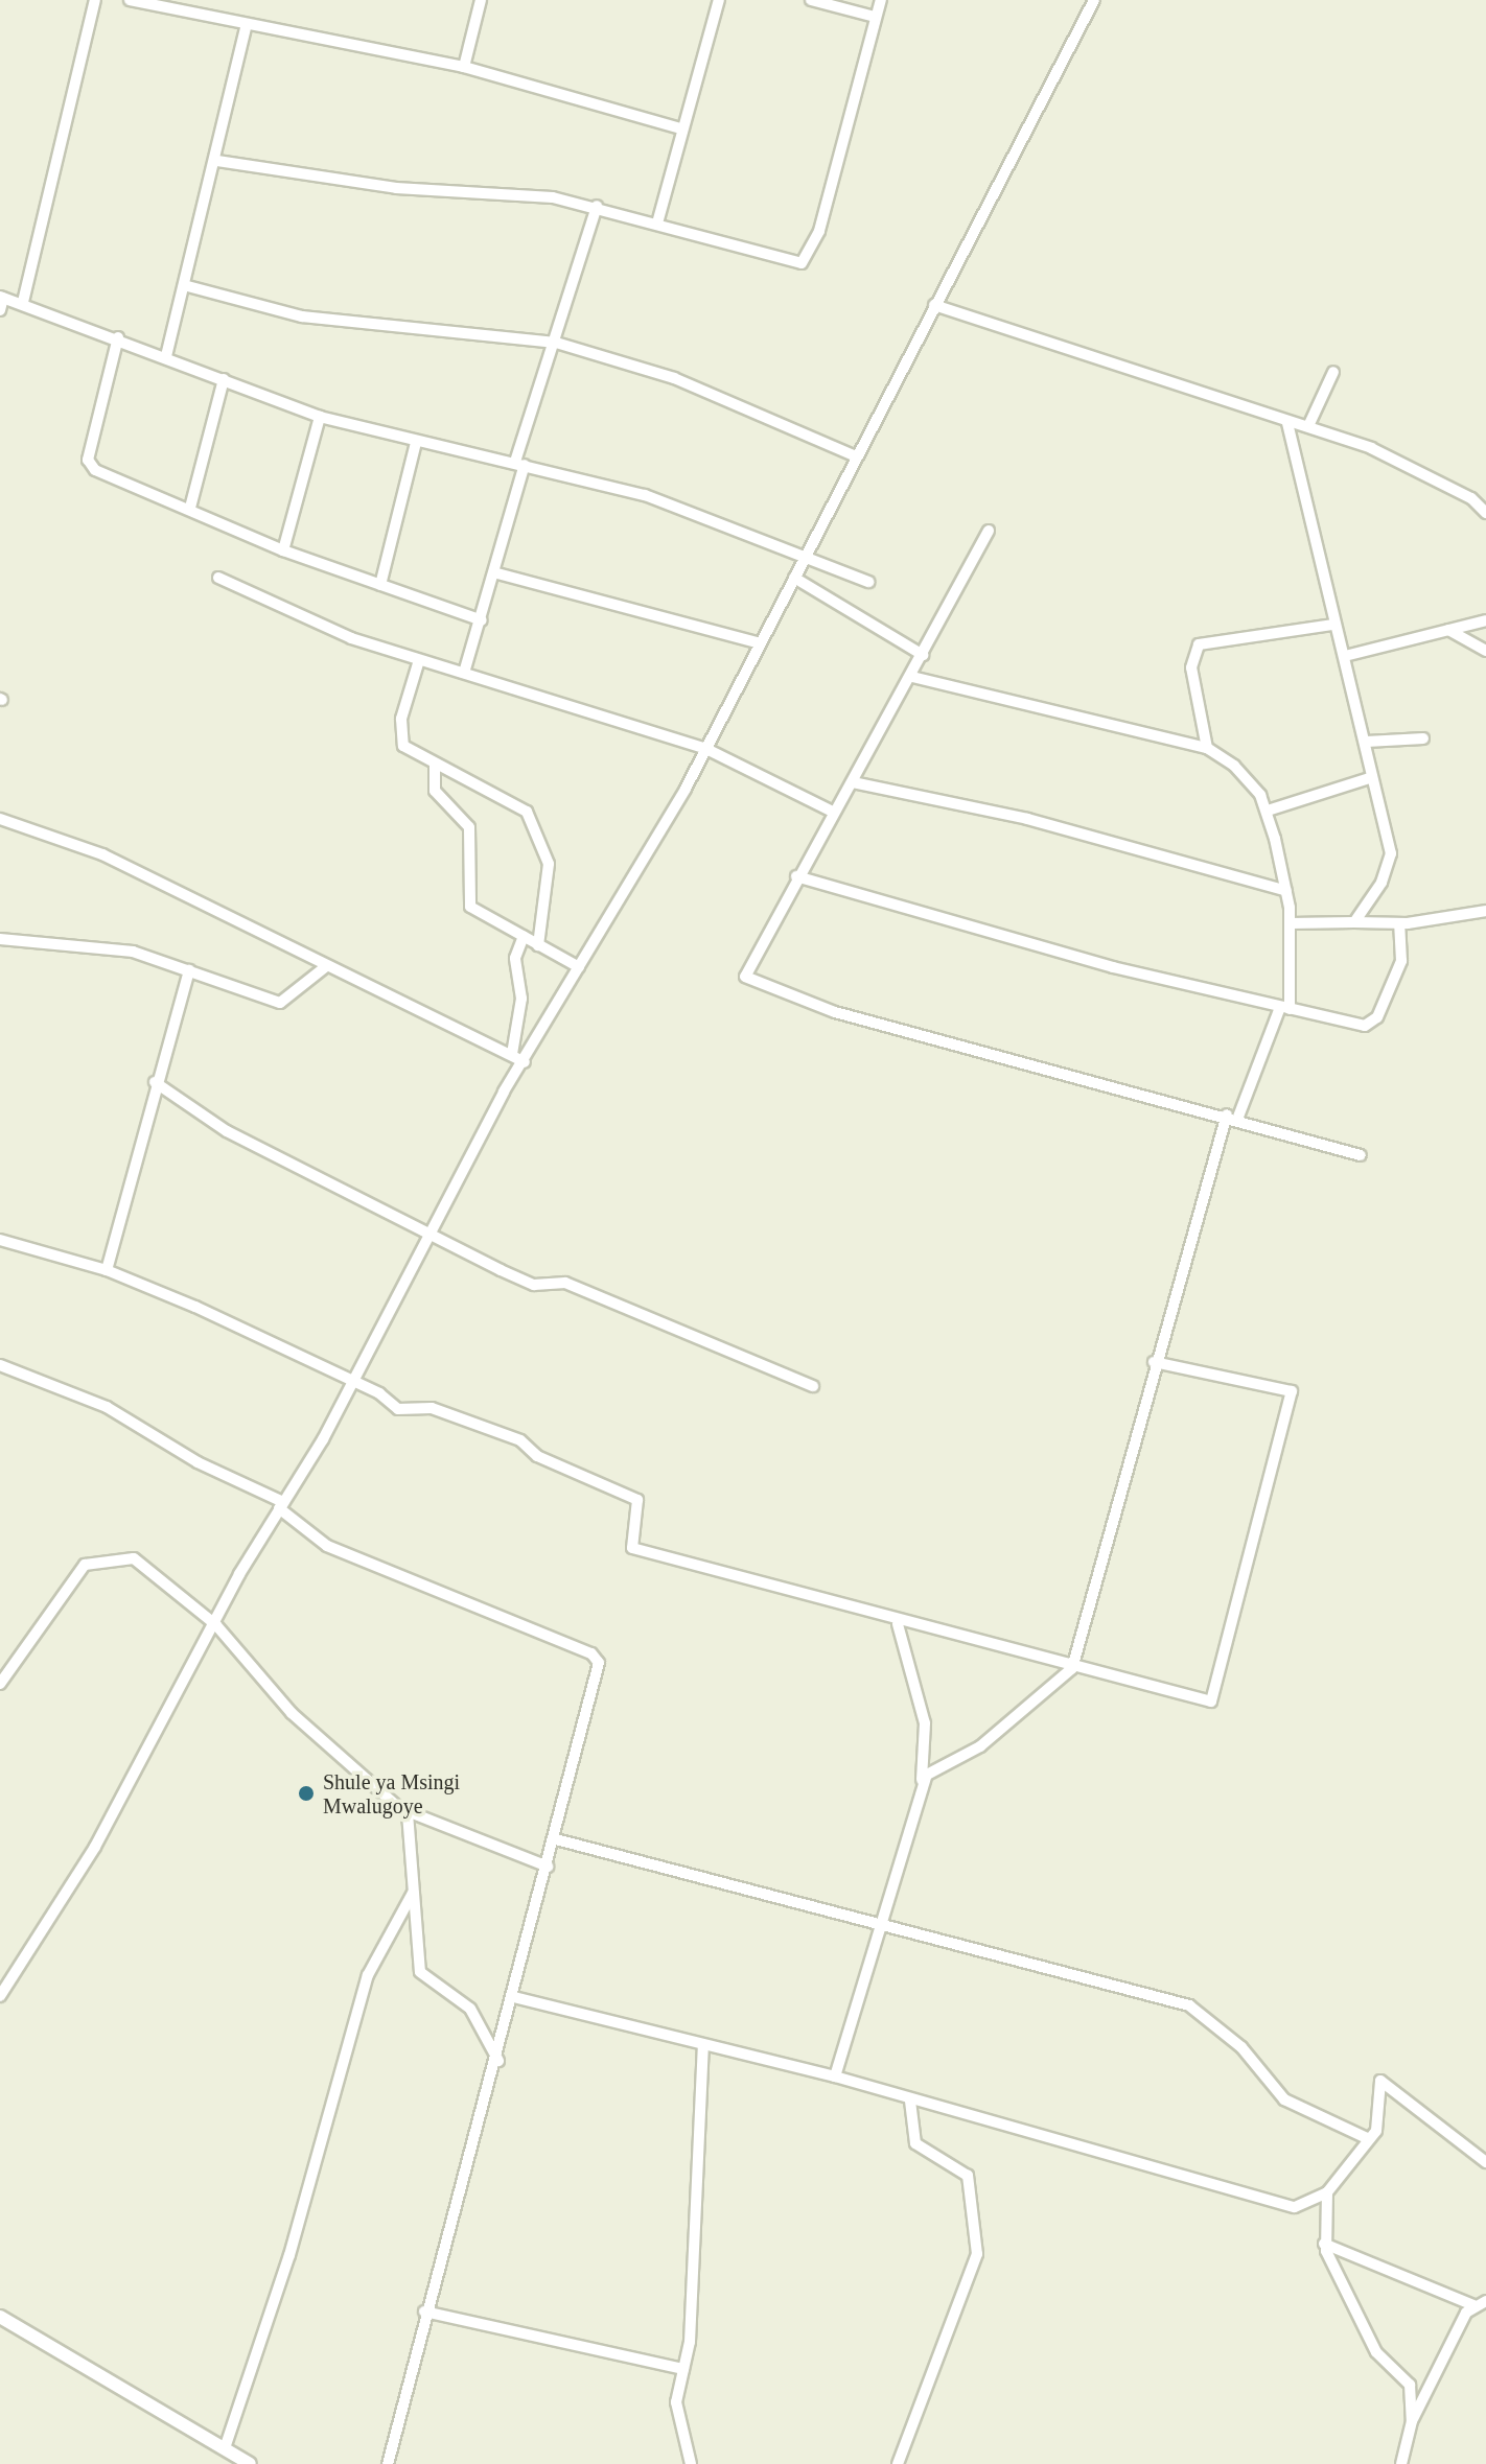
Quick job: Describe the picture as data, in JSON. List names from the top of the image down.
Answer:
{
  "places": ["Shule ya Msingi Mwalugoye"]
}
